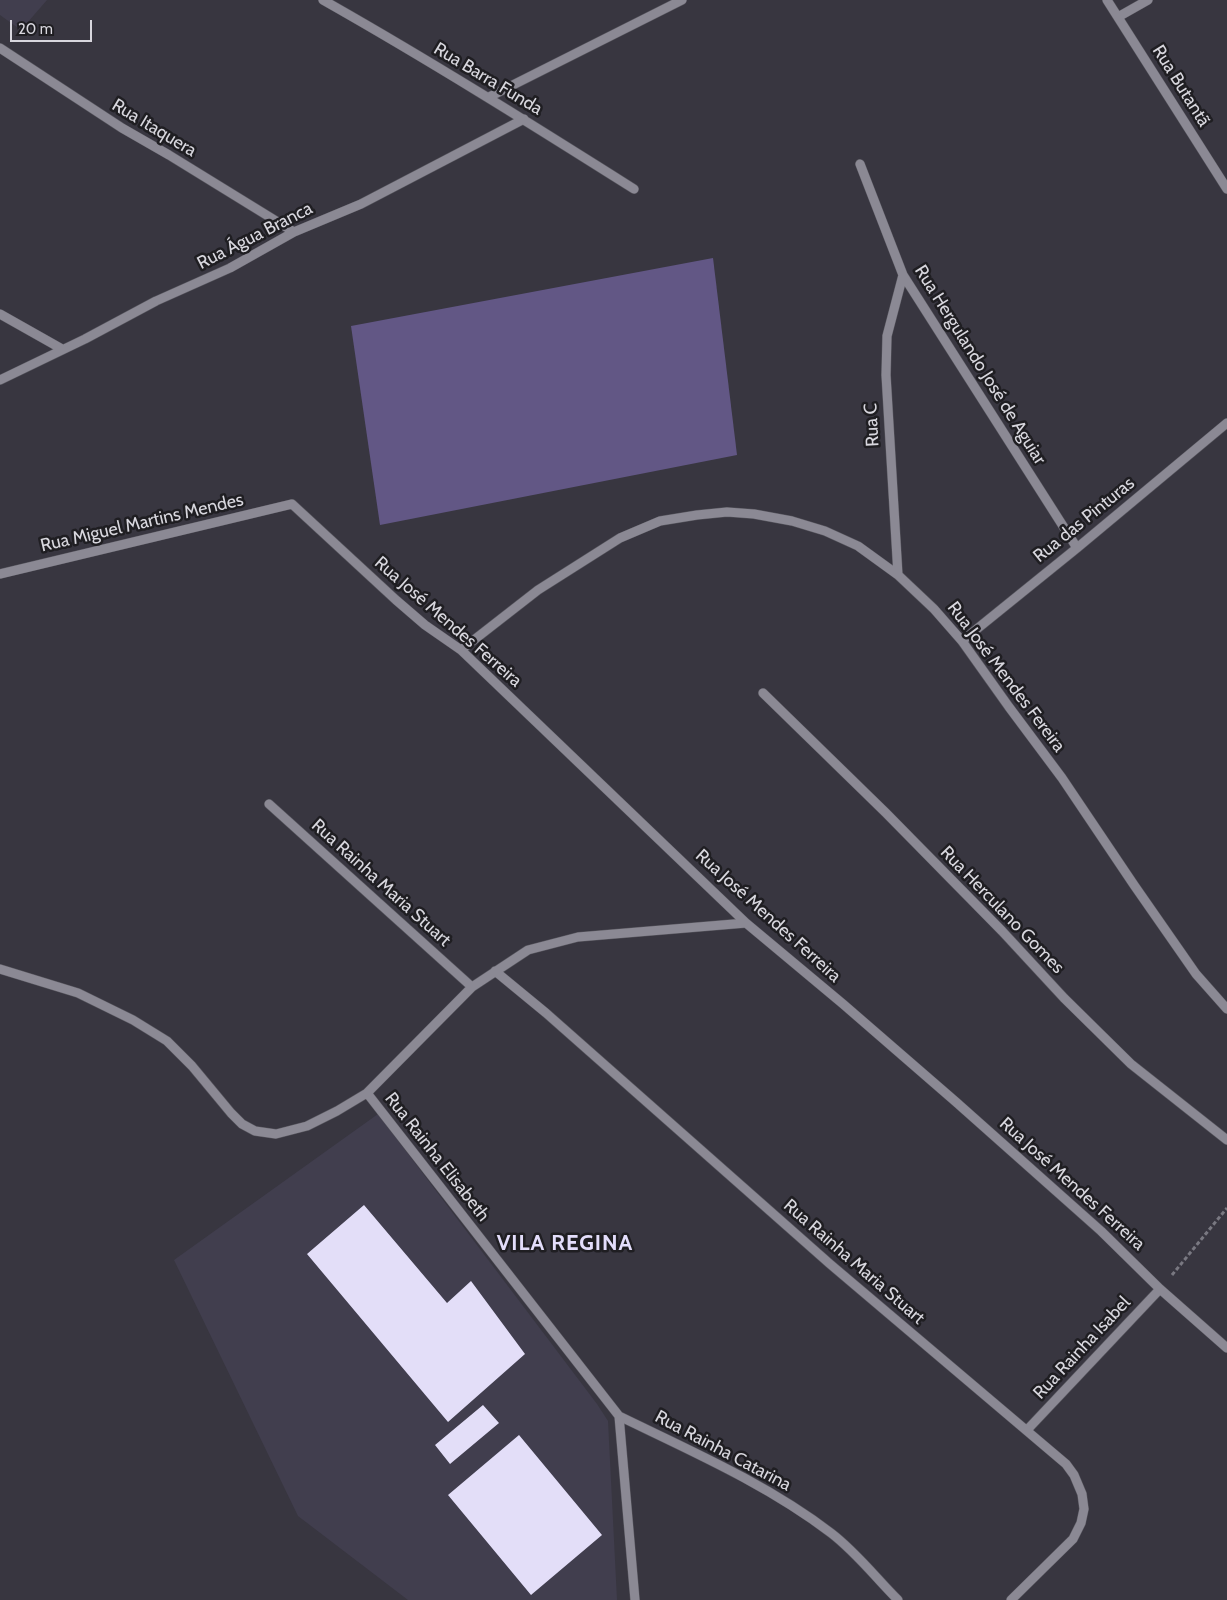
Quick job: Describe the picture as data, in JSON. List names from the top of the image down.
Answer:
{
  "streets": {
    "street": [
      "Rua Barra Funda",
      "Rua Butantã",
      "Rua Itaquera",
      "Rua Água Branca",
      "Rua Hergulando José de Aguiar",
      "Rua C",
      "Rua das Pinturas",
      "Rua Miguel Martins Mendes",
      "Rua José Mendes Ferreira",
      "Rua José Mendes Fereira",
      "Rua Rainha Maria Stuart",
      "Rua Herculano Gomes",
      "Rua Rainha Elisabeth",
      "Rua Rainha Isabel",
      "Rua Rainha Catarina"
    ]
  },
  "crossings": [
    ["Rua Barra Funda", "Rua Água Branca"],
    ["Rua Itaquera", "Rua Água Branca"],
    ["Rua Hergulando José de Aguiar", "Rua C"],
    ["Rua Hergulando José de Aguiar", "Rua das Pinturas"],
    ["Rua C", "Rua José Mendes Fereira"],
    ["Rua das Pinturas", "Rua José Mendes Fereira"],
    ["Rua Miguel Martins Mendes", "Rua José Mendes Ferreira"],
    ["Rua José Mendes Ferreira", "Rua José Mendes Fereira"],
    ["Rua José Mendes Ferreira", "Rua Rainha Elisabeth"],
    ["Rua José Mendes Ferreira", "Rua Rainha Isabel"],
    ["Rua Rainha Maria Stuart", "Rua Rainha Elisabeth"],
    ["Rua Rainha Maria Stuart", "Rua Rainha Isabel"],
    ["Rua Rainha Elisabeth", "Rua Rainha Catarina"]
  ],
  "districts": ["VILA REGINA"],
  "scale_bar": "20 m"
}
